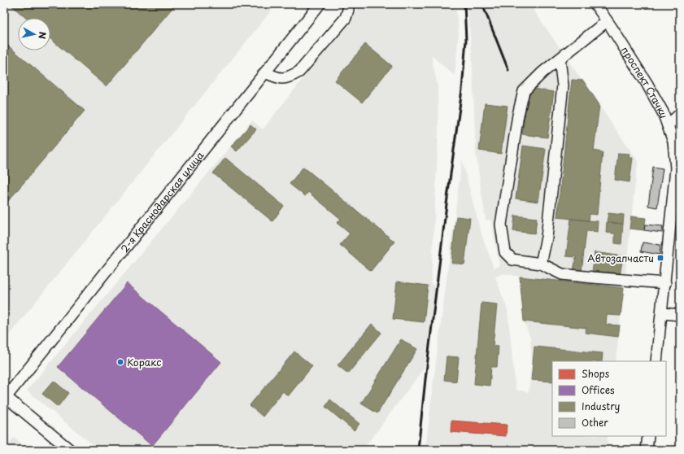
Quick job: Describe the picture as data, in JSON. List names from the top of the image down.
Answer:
{
  "streets": {
    "street": ["проспект Стачки", "2-я Краснодарская улица"]
  },
  "places": {
    "transit": ["Автозапчасти"],
    "other": ["Коракс"]
  },
  "legend": [
    "Shops",
    "Offices",
    "Industry",
    "Other"
  ],
  "north": "right"
}
